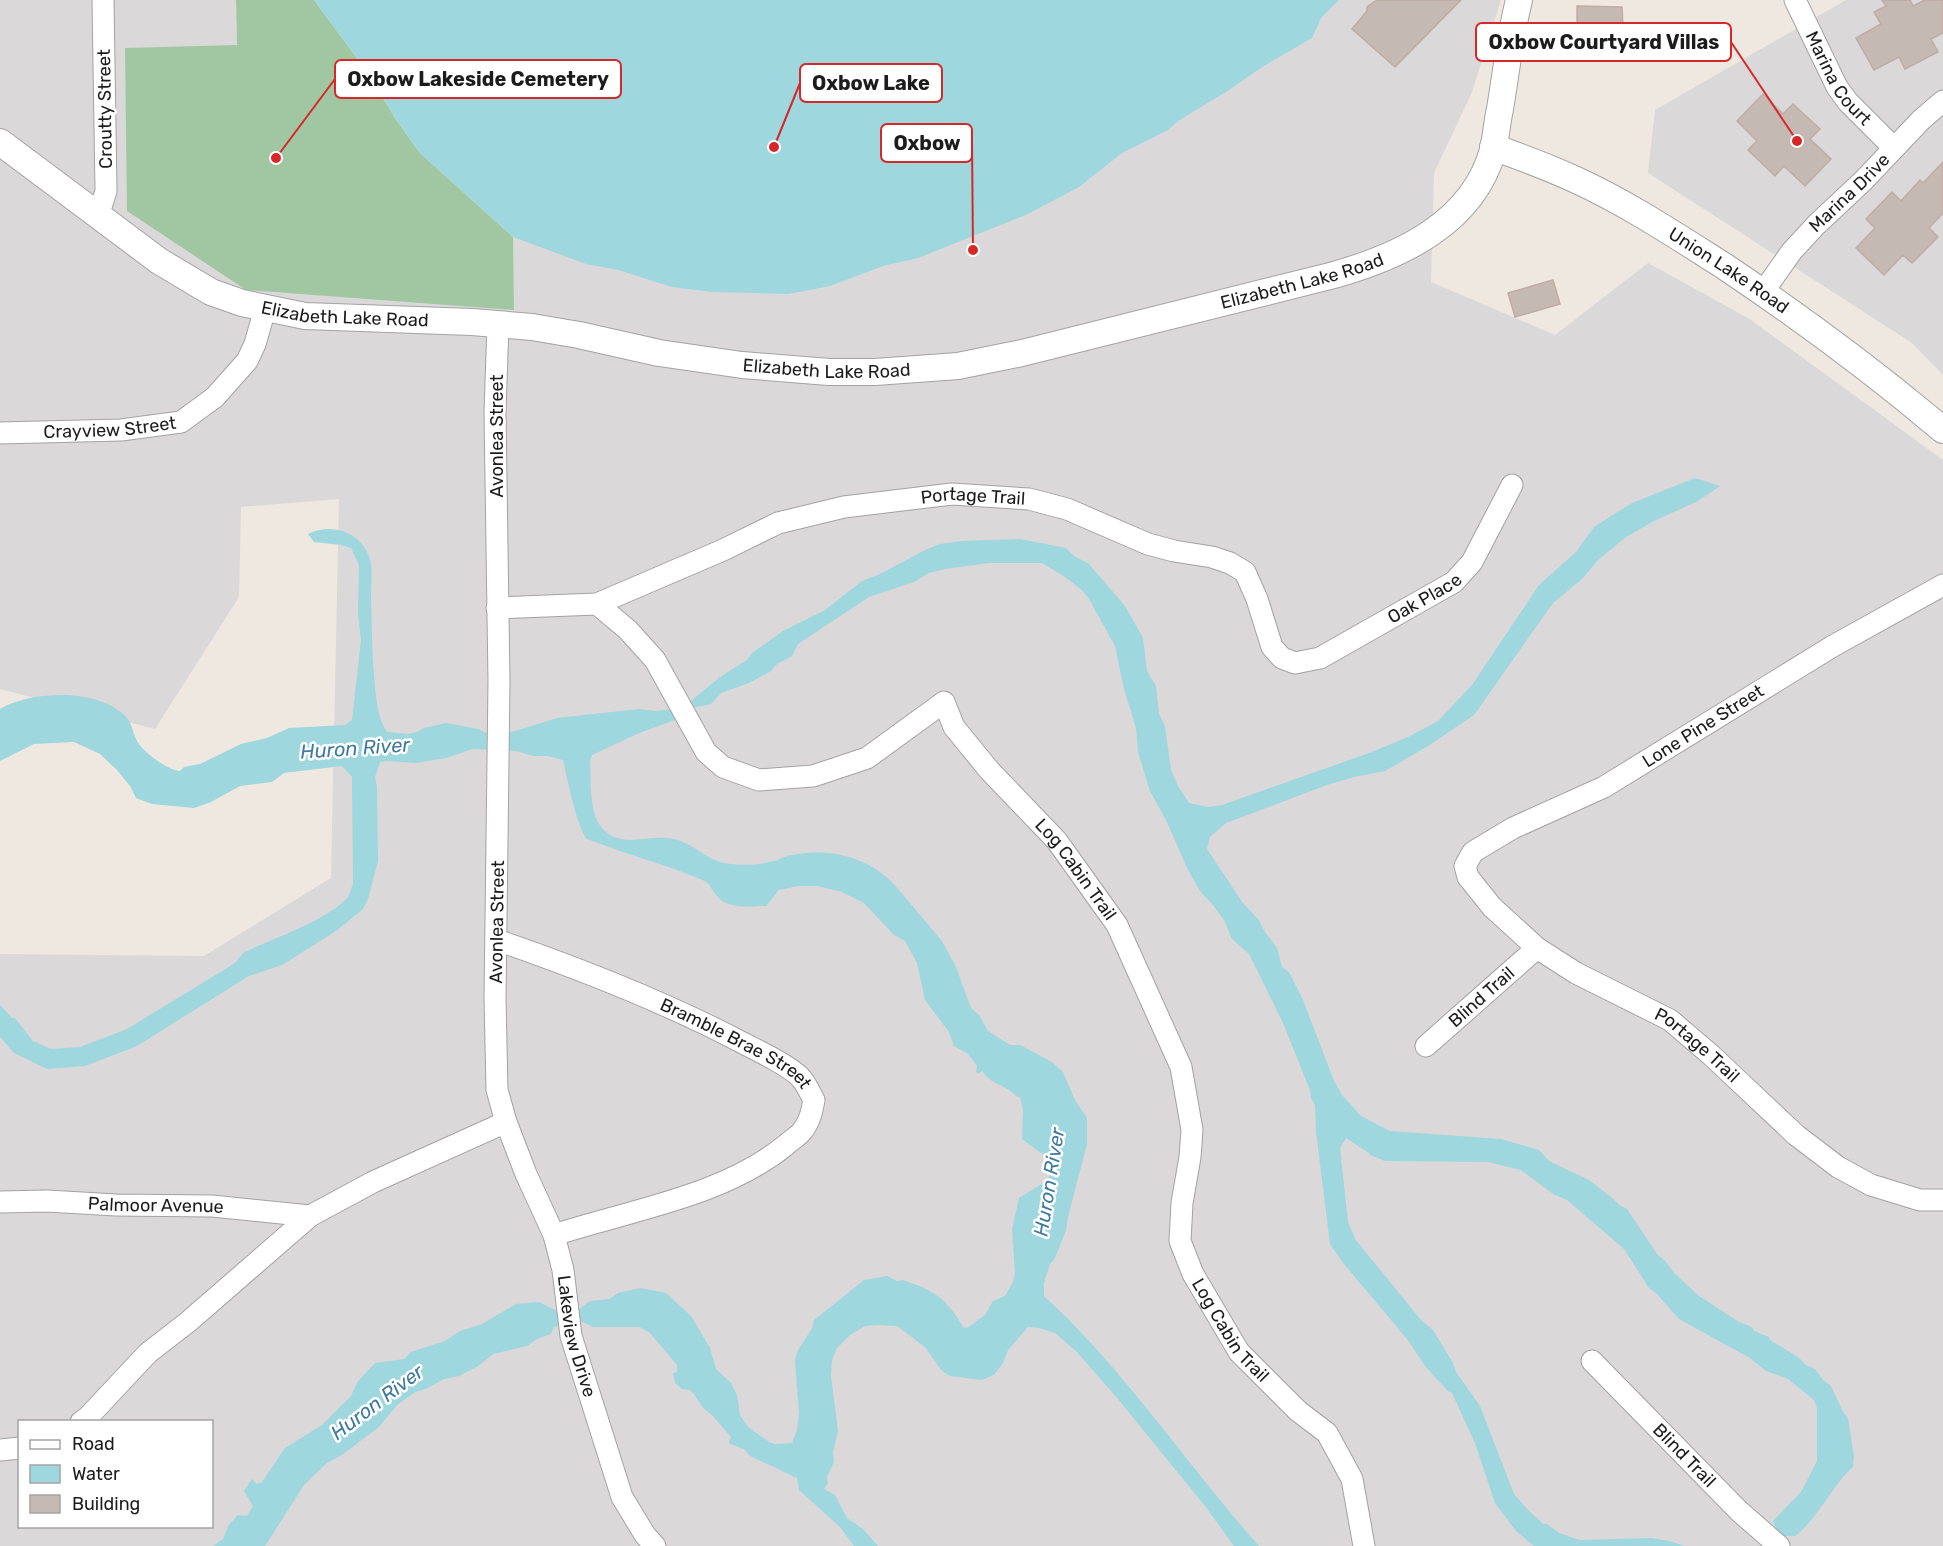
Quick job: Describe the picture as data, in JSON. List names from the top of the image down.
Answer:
{
  "streets": {
    "street": [
      "Marina Court",
      "Croutty Street",
      "Marina Drive",
      "Union Lake Road",
      "Elizabeth Lake Road",
      "Crayview Street",
      "Avonlea Street",
      "Portage Trail",
      "Oak Place",
      "Lone Pine Street",
      "Log Cabin Trail",
      "Blind Trail",
      "Bramble Brae Street",
      "Palmoor Avenue",
      "Lakeview Drive"
    ]
  },
  "crossings": [
    ["Marina Court", "Marina Drive"],
    ["Croutty Street", "Elizabeth Lake Road"],
    ["Marina Drive", "Union Lake Road"],
    ["Union Lake Road", "Elizabeth Lake Road"],
    ["Elizabeth Lake Road", "Crayview Street"],
    ["Elizabeth Lake Road", "Avonlea Street"],
    ["Avonlea Street", "Bramble Brae Street"],
    ["Avonlea Street", "Lakeview Drive"],
    ["Portage Trail", "Oak Place"],
    ["Portage Trail", "Lone Pine Street"],
    ["Portage Trail", "Log Cabin Trail"],
    ["Portage Trail", "Blind Trail"],
    ["Bramble Brae Street", "Lakeview Drive"]
  ],
  "water": ["Huron River"],
  "places": [
    "Oxbow Courtyard Villas",
    "Oxbow Lake",
    "Oxbow Lakeside Cemetery",
    "Oxbow"
  ],
  "legend": ["Road", "Water", "Building"]
}
